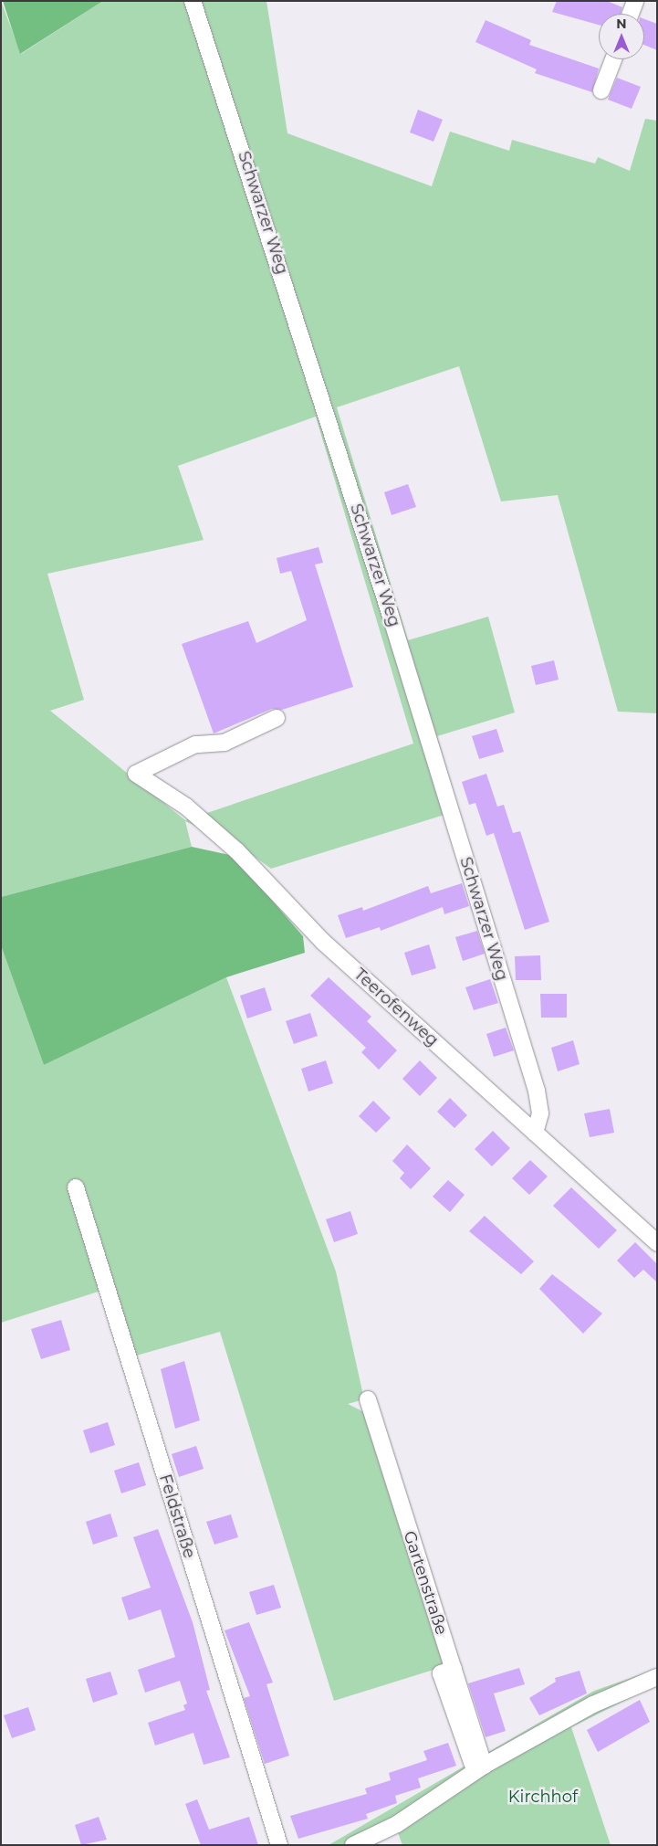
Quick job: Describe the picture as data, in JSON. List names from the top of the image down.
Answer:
{
  "streets": {
    "street": [
      "Schwarzer Weg",
      "Teerofenweg",
      "Feldstraße",
      "Gartenstraße"
    ]
  },
  "crossings": [
    ["Schwarzer Weg", "Teerofenweg"]
  ],
  "parks": ["Kirchhof"],
  "north": "top"
}
